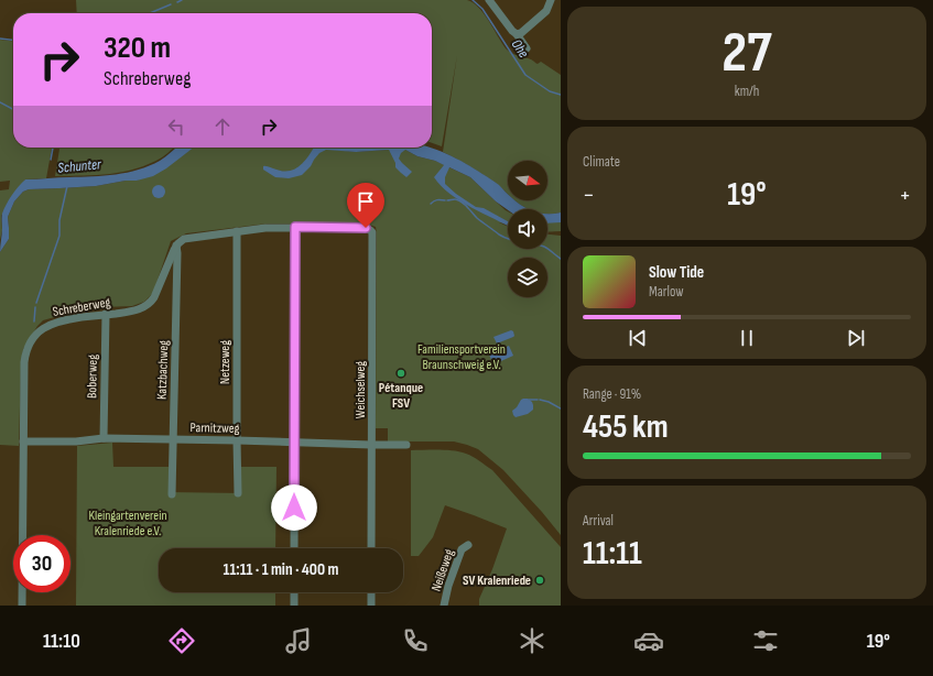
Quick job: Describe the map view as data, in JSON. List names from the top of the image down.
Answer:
{
  "streets": {
    "street": [
      "Schreberweg",
      "Netzeweg",
      "Katzbachweg",
      "Boberweg",
      "Weichselweg",
      "Parnitzweg",
      "Neißeweg"
    ]
  },
  "crossings": [
    ["Schreberweg", "Katzbachweg"],
    ["Schreberweg", "Boberweg"],
    ["Schreberweg", "Parnitzweg"],
    ["Netzeweg", "Parnitzweg"],
    ["Katzbachweg", "Parnitzweg"],
    ["Boberweg", "Parnitzweg"],
    ["Weichselweg", "Parnitzweg"]
  ],
  "water": ["Ohe", "Schunter"],
  "parks": ["Familiensportverein Braunschweig e.V.", "Kleingartenverein Kralenriede e.V."],
  "places": ["Pétanque FSV", "SV Kralenriede"],
  "north": "right",
  "page": {
    "tile": [
      ["27", "km/h"],
      "Climate",
      ["Range · 91%", "455 km"],
      ["Arrival", "11:11"]
    ],
    "turn": ["320 m", "Schreberweg"],
    "heat": ["−", "19°", "+"],
    "song": ["Slow Tide", "Marlow"],
    "limit": "30",
    "trip": "11:11 · 1 min · 400 m",
    "tabs": ["11:10", "19°"]
  }
}
